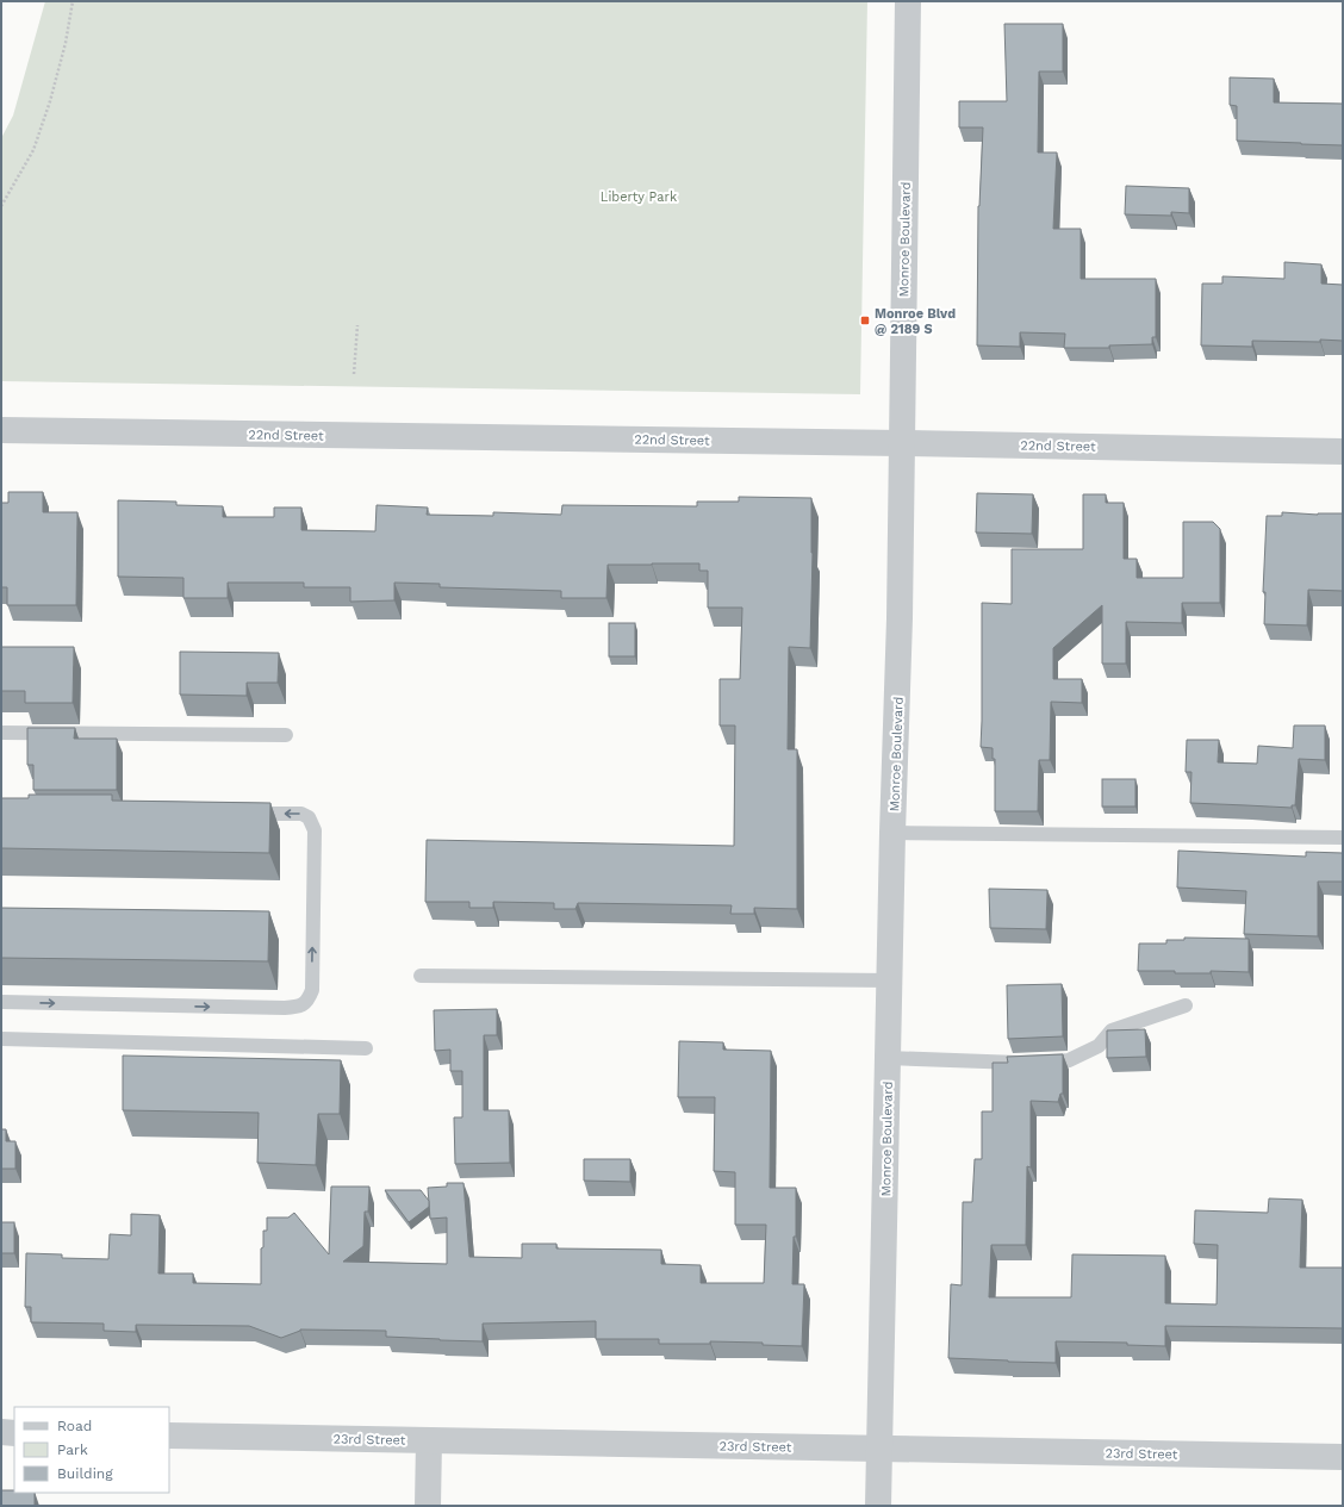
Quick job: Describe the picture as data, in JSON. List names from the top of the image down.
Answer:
{
  "streets": {
    "street": ["Monroe Boulevard", "22nd Street", "23rd Street"]
  },
  "crossings": [
    ["Monroe Boulevard", "22nd Street"],
    ["Monroe Boulevard", "23rd Street"]
  ],
  "parks": ["Liberty Park"],
  "places": {
    "transit": ["Monroe Blvd @ 2189 S"]
  },
  "legend": ["Road", "Park", "Building"]
}
